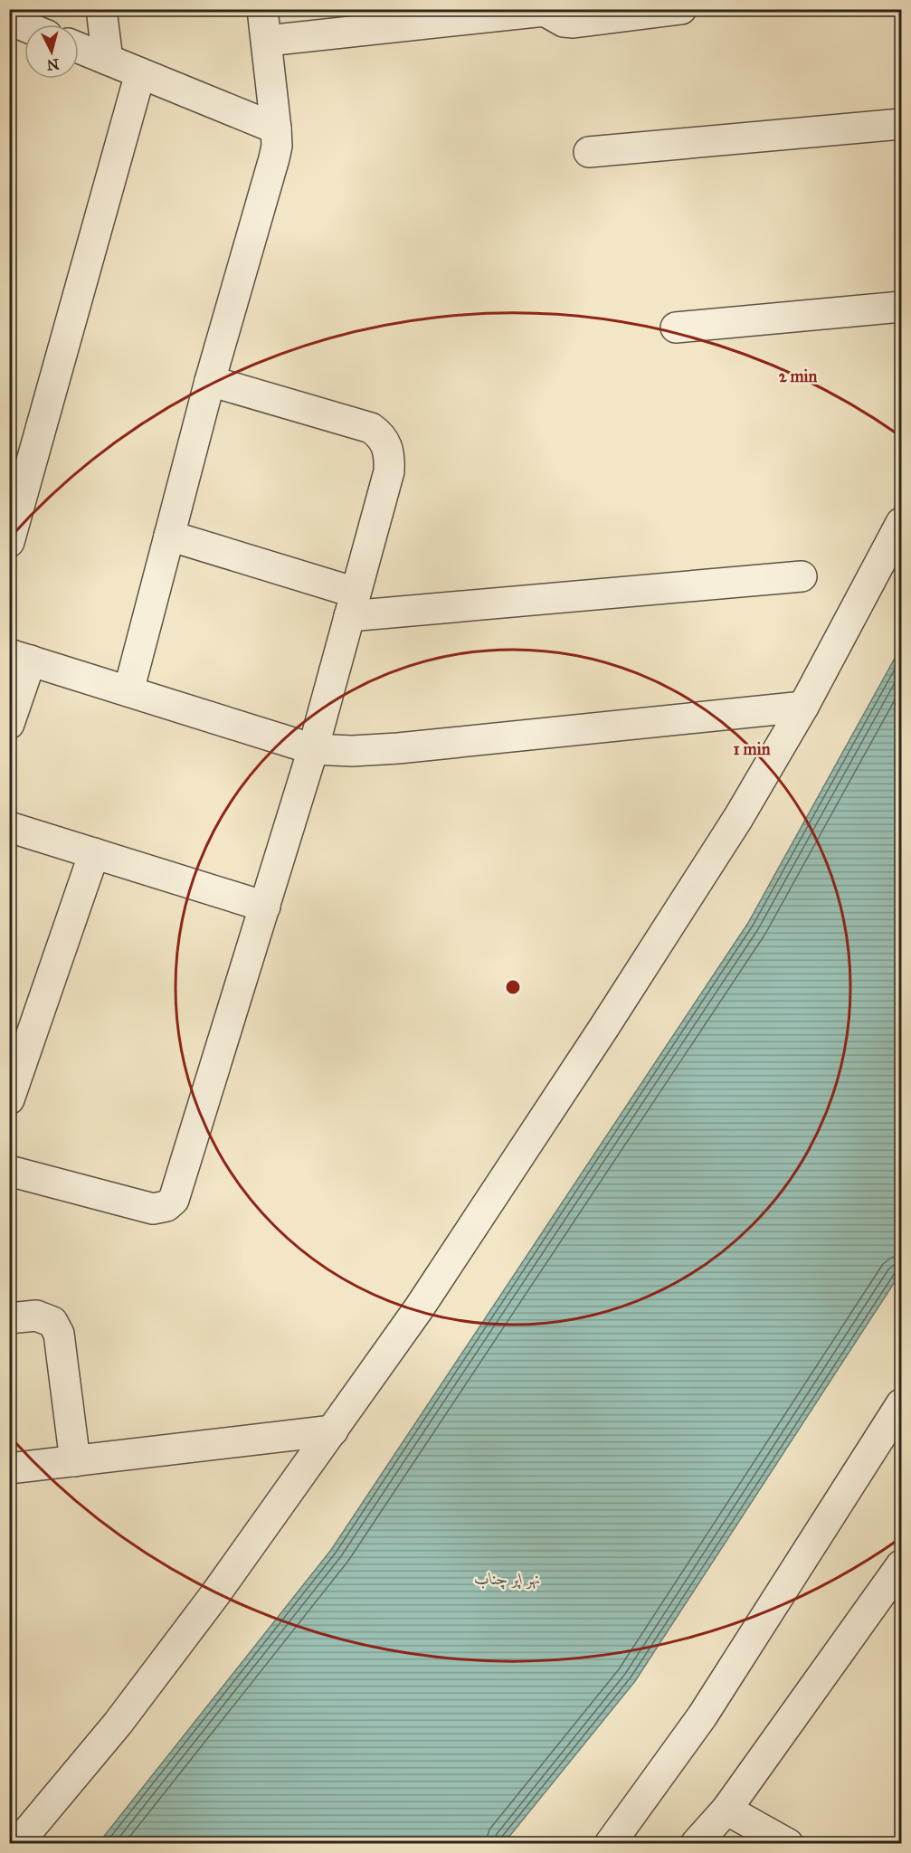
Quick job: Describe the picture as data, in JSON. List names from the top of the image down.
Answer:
{
  "water": ["نہر اپر چناب"],
  "north": "bottom",
  "rings": ["2 min", "1 min"]
}
